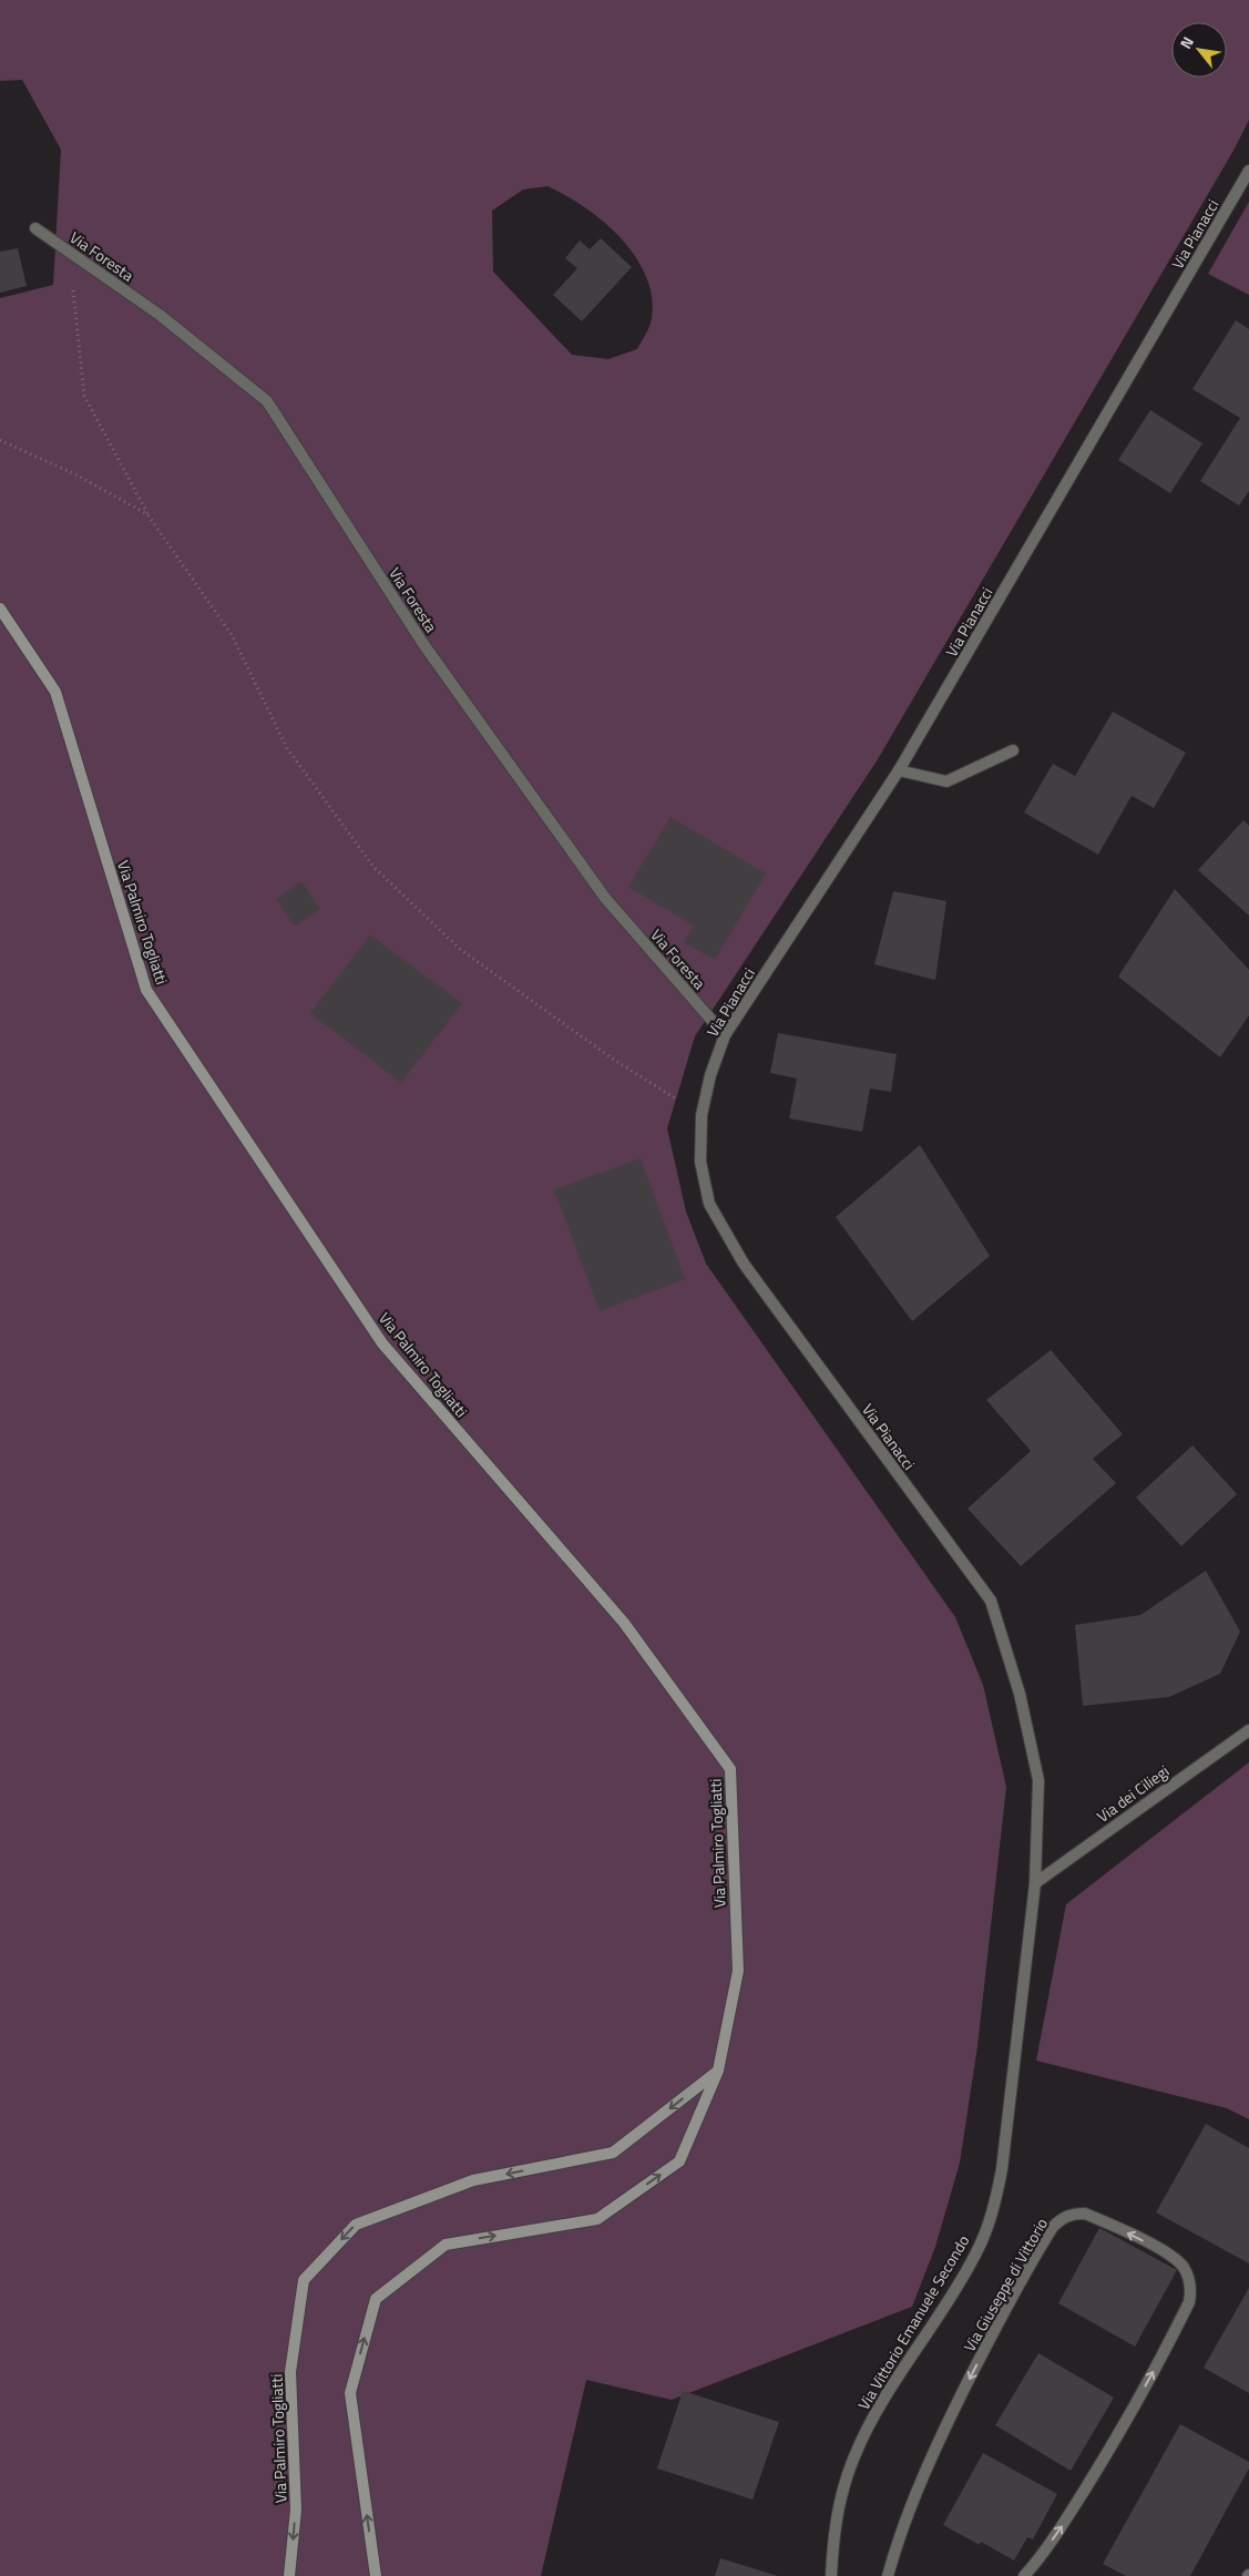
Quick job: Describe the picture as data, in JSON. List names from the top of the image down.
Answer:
{
  "streets": {
    "street": [
      "Via Pianacci",
      "Via Foresta",
      "Via Palmiro Togliatti",
      "Via dei Ciliegi",
      "Via Giuseppe di Vittorio",
      "Via Vittorio Emanuele Secondo"
    ]
  },
  "crossings": [
    ["Via Pianacci", "Via Foresta"],
    ["Via Pianacci", "Via dei Ciliegi"],
    ["Via Pianacci", "Via Vittorio Emanuele Secondo"],
    ["Via dei Ciliegi", "Via Vittorio Emanuele Secondo"]
  ],
  "north": "top left"
}
